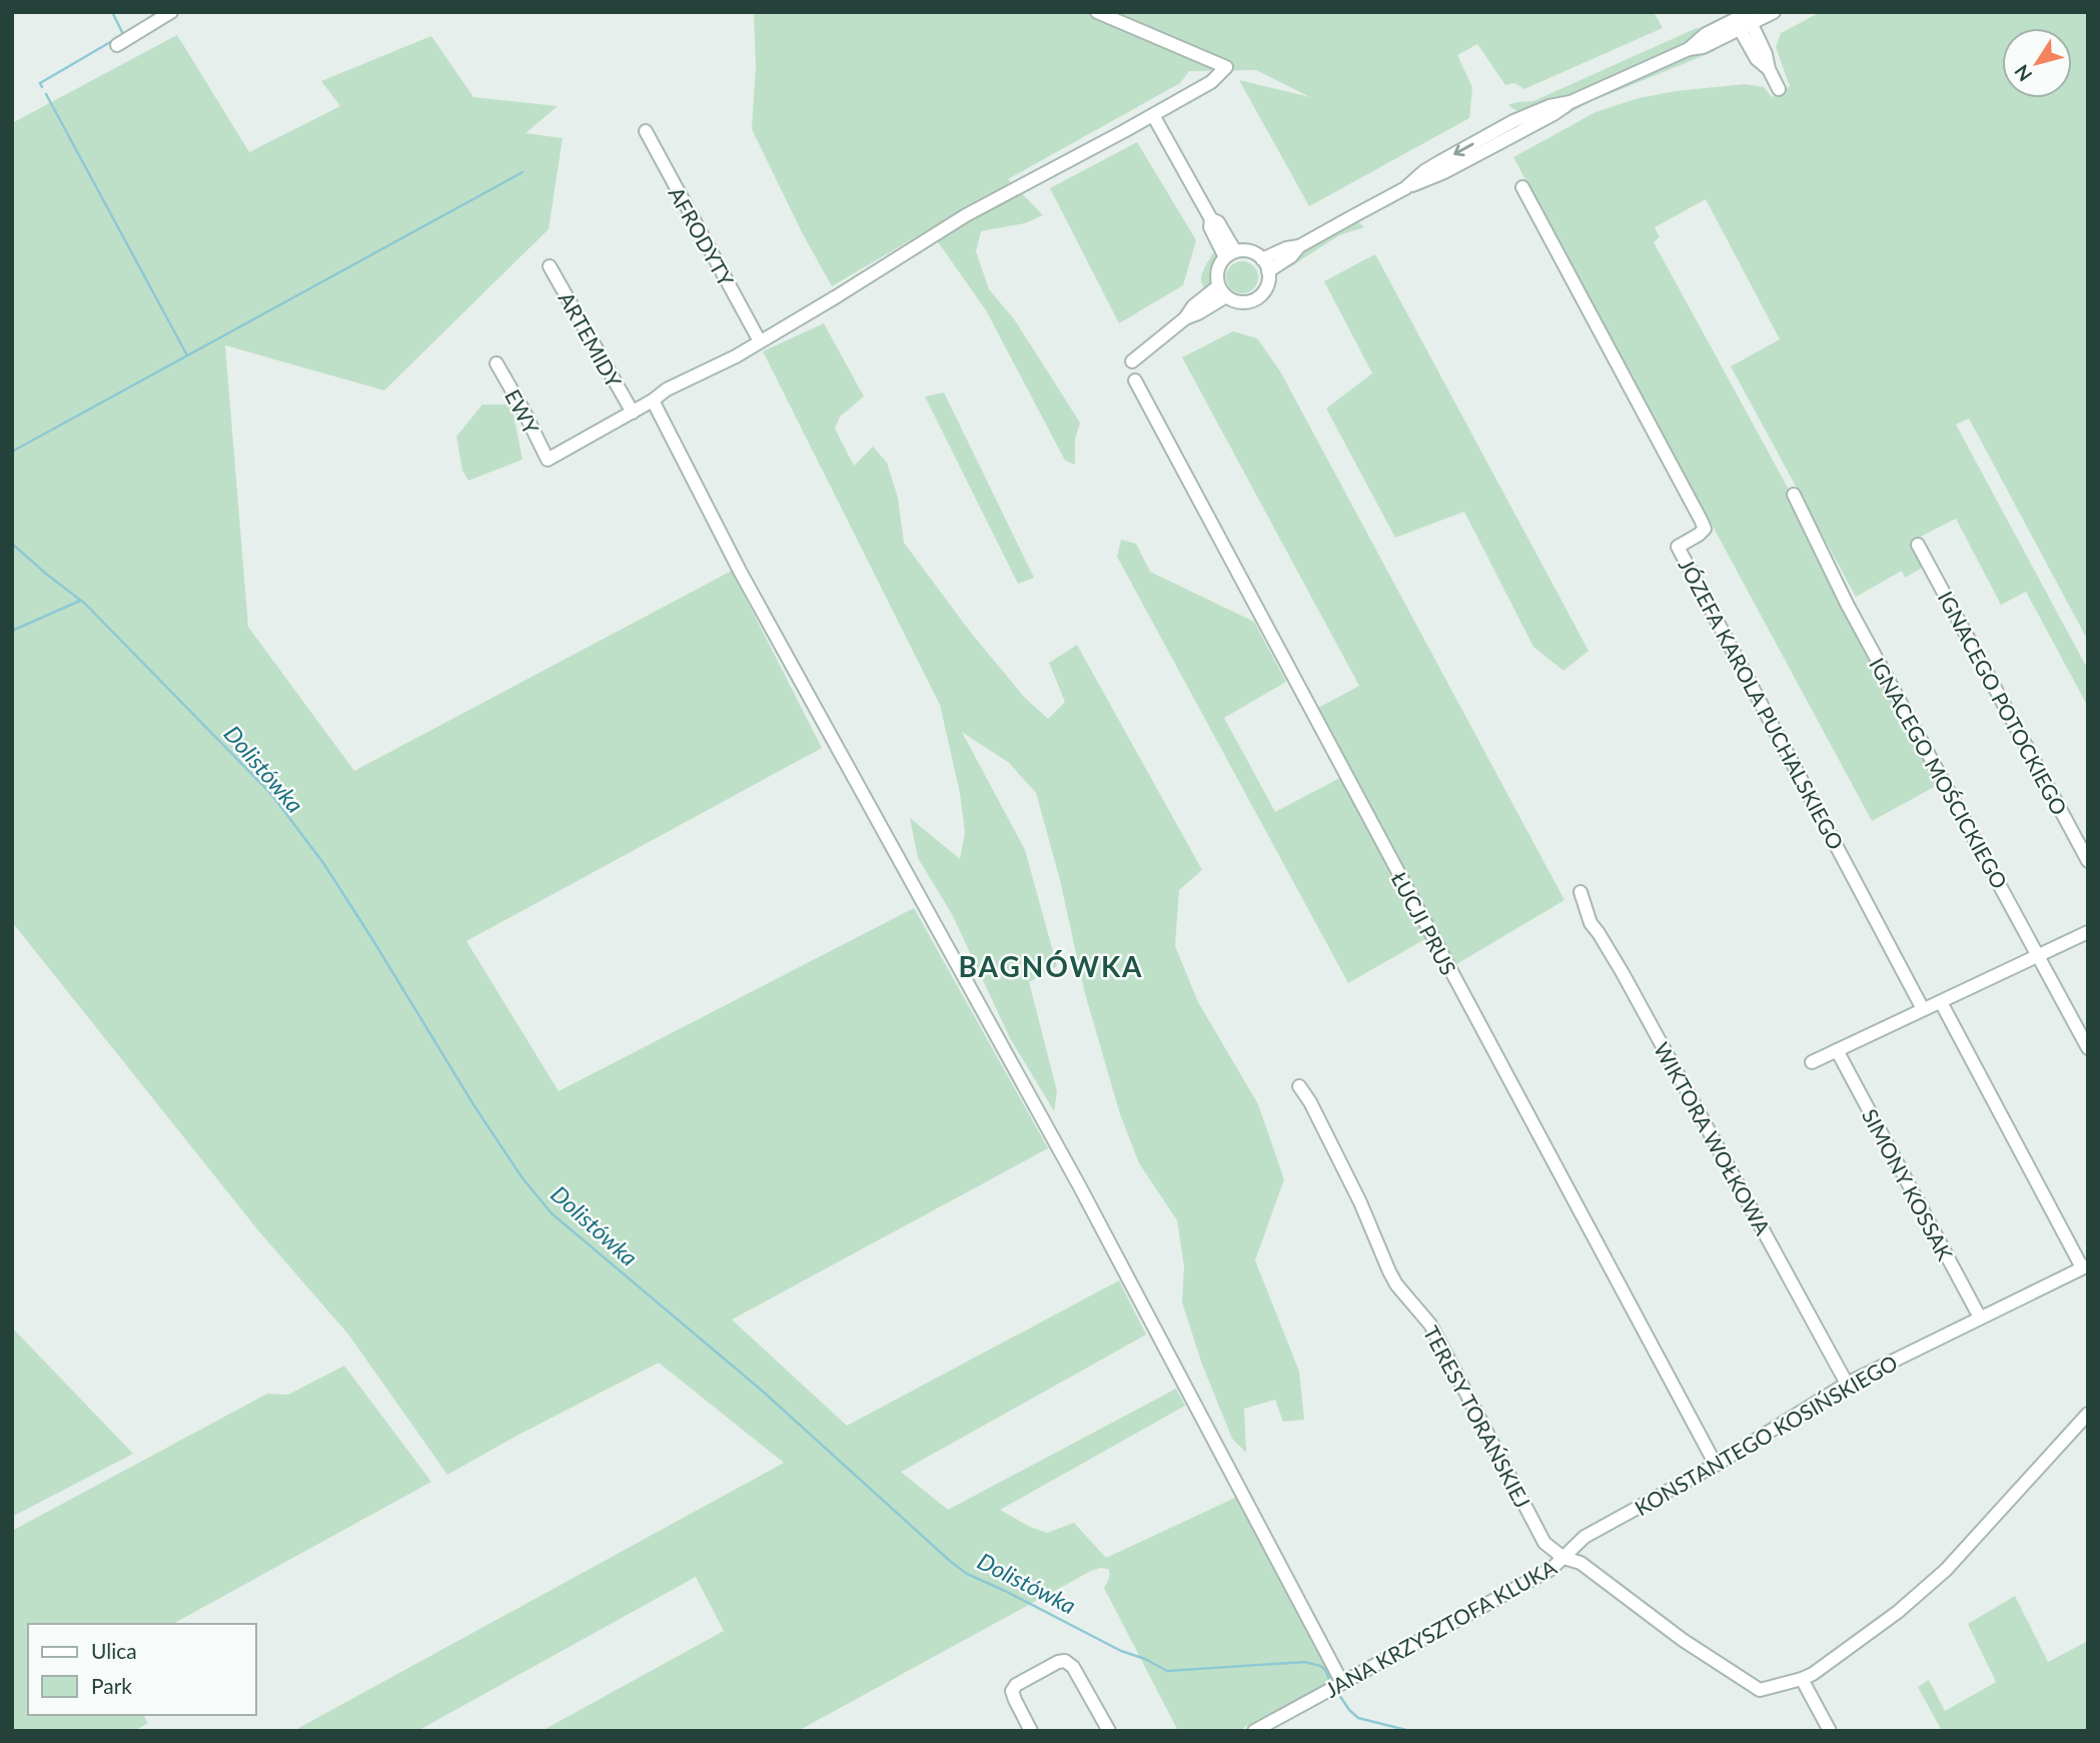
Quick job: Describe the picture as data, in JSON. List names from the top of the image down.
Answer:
{
  "streets": {
    "street": [
      "AFRODYTY",
      "ARTEMIDY",
      "EWY",
      "IGNACEGO POTOCKIEGO",
      "JÓZEFA KAROLA PUCHALSKIEGO",
      "IGNACEGO MOŚCICKIEGO",
      "ŁUCJI PRUS",
      "WIKTORA WOŁKOWA",
      "SIMONY KOSSAK",
      "TERESY TORAŃSKIEJ",
      "KONSTANTEGO KOSIŃSKIEGO",
      "JANA KRZYSZTOFA KLUKA"
    ]
  },
  "crossings": [
    ["ARTEMIDY", "EWY"],
    ["ŁUCJI PRUS", "KONSTANTEGO KOSIŃSKIEGO"],
    ["WIKTORA WOŁKOWA", "KONSTANTEGO KOSIŃSKIEGO"],
    ["SIMONY KOSSAK", "KONSTANTEGO KOSIŃSKIEGO"],
    ["TERESY TORAŃSKIEJ", "KONSTANTEGO KOSIŃSKIEGO"],
    ["TERESY TORAŃSKIEJ", "JANA KRZYSZTOFA KLUKA"],
    ["KONSTANTEGO KOSIŃSKIEGO", "JANA KRZYSZTOFA KLUKA"]
  ],
  "districts": ["BAGNÓWKA"],
  "water": ["Dolistówka"],
  "legend": ["Ulica", "Park"],
  "north": "bottom left"
}
